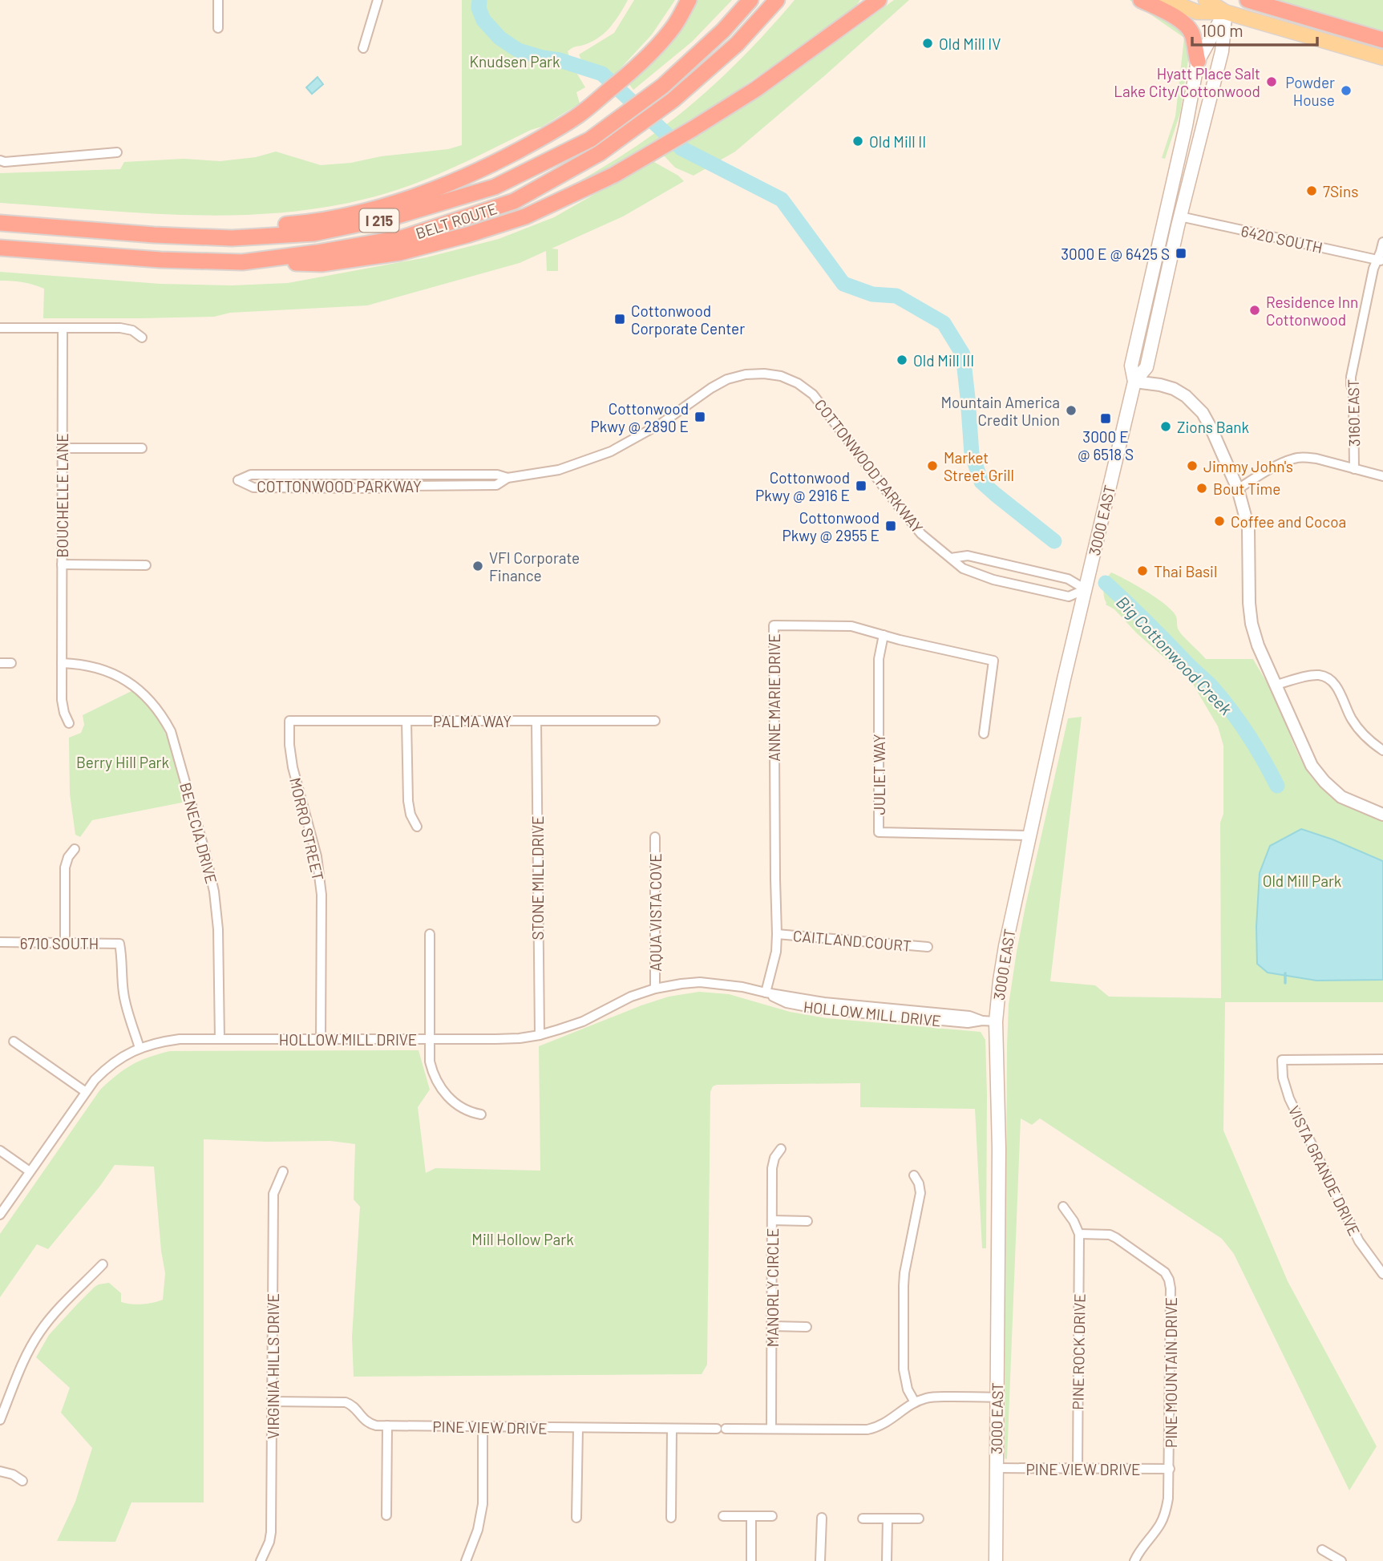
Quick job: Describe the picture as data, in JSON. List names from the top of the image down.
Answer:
{
  "streets": {
    "highway": ["I 215", "BELT ROUTE"],
    "main road": ["3000 EAST"],
    "street": [
      "6420 SOUTH",
      "3160 EAST",
      "COTTONWOOD PARKWAY",
      "BOUCHELLE LANE",
      "ANNE MARIE DRIVE",
      "PALMA WAY",
      "JULIET WAY",
      "MORRO STREET",
      "BENECIA DRIVE",
      "STONE MILL DRIVE",
      "AQUA VISTA COVE",
      "CAITLAND COURT",
      "6710 SOUTH",
      "HOLLOW MILL DRIVE",
      "VISTA GRANDE DRIVE",
      "MANORLY CIRCLE",
      "PINE ROCK DRIVE",
      "VIRGINIA HILLS DRIVE",
      "PINE MOUNTAIN DRIVE",
      "PINE VIEW DRIVE"
    ]
  },
  "crossings": [
    ["6420 SOUTH", "3160 EAST"],
    ["6420 SOUTH", "3000 EAST"],
    ["COTTONWOOD PARKWAY", "3000 EAST"],
    ["BOUCHELLE LANE", "BENECIA DRIVE"],
    ["3000 EAST", "JULIET WAY"],
    ["3000 EAST", "HOLLOW MILL DRIVE"],
    ["3000 EAST", "PINE VIEW DRIVE"],
    ["ANNE MARIE DRIVE", "JULIET WAY"],
    ["ANNE MARIE DRIVE", "CAITLAND COURT"],
    ["ANNE MARIE DRIVE", "HOLLOW MILL DRIVE"],
    ["PALMA WAY", "MORRO STREET"],
    ["PALMA WAY", "STONE MILL DRIVE"],
    ["MORRO STREET", "HOLLOW MILL DRIVE"],
    ["BENECIA DRIVE", "HOLLOW MILL DRIVE"],
    ["STONE MILL DRIVE", "HOLLOW MILL DRIVE"],
    ["AQUA VISTA COVE", "HOLLOW MILL DRIVE"],
    ["6710 SOUTH", "HOLLOW MILL DRIVE"],
    ["MANORLY CIRCLE", "PINE VIEW DRIVE"],
    ["PINE ROCK DRIVE", "PINE MOUNTAIN DRIVE"],
    ["PINE ROCK DRIVE", "PINE VIEW DRIVE"],
    ["VIRGINIA HILLS DRIVE", "PINE VIEW DRIVE"],
    ["PINE MOUNTAIN DRIVE", "PINE VIEW DRIVE"]
  ],
  "water": ["Big Cottonwood Creek"],
  "parks": [
    "Knudsen Park",
    "Berry Hill Park",
    "Old Mill Park",
    "Mill Hollow Park"
  ],
  "places": {
    "other": [
      "Old Mill IV",
      "Hyatt Place Salt Lake City/Cottonwood",
      "Powder House",
      "Old Mill II",
      "7Sins",
      "Residence Inn Cottonwood",
      "Old Mill III",
      "Mountain America Credit Union",
      "Zions Bank",
      "Market Street Grill",
      "Jimmy John's",
      "Bout Time",
      "Coffee and Cocoa",
      "VFI Corporate Finance",
      "Thai Basil"
    ],
    "transit": [
      "3000 E @ 6425 S",
      "Cottonwood Corporate Center",
      "Cottonwood Pkwy @ 2890 E",
      "3000 E @ 6518 S",
      "Cottonwood Pkwy @ 2916 E",
      "Cottonwood Pkwy @ 2955 E"
    ]
  },
  "scale_bar": "100 m"
}
